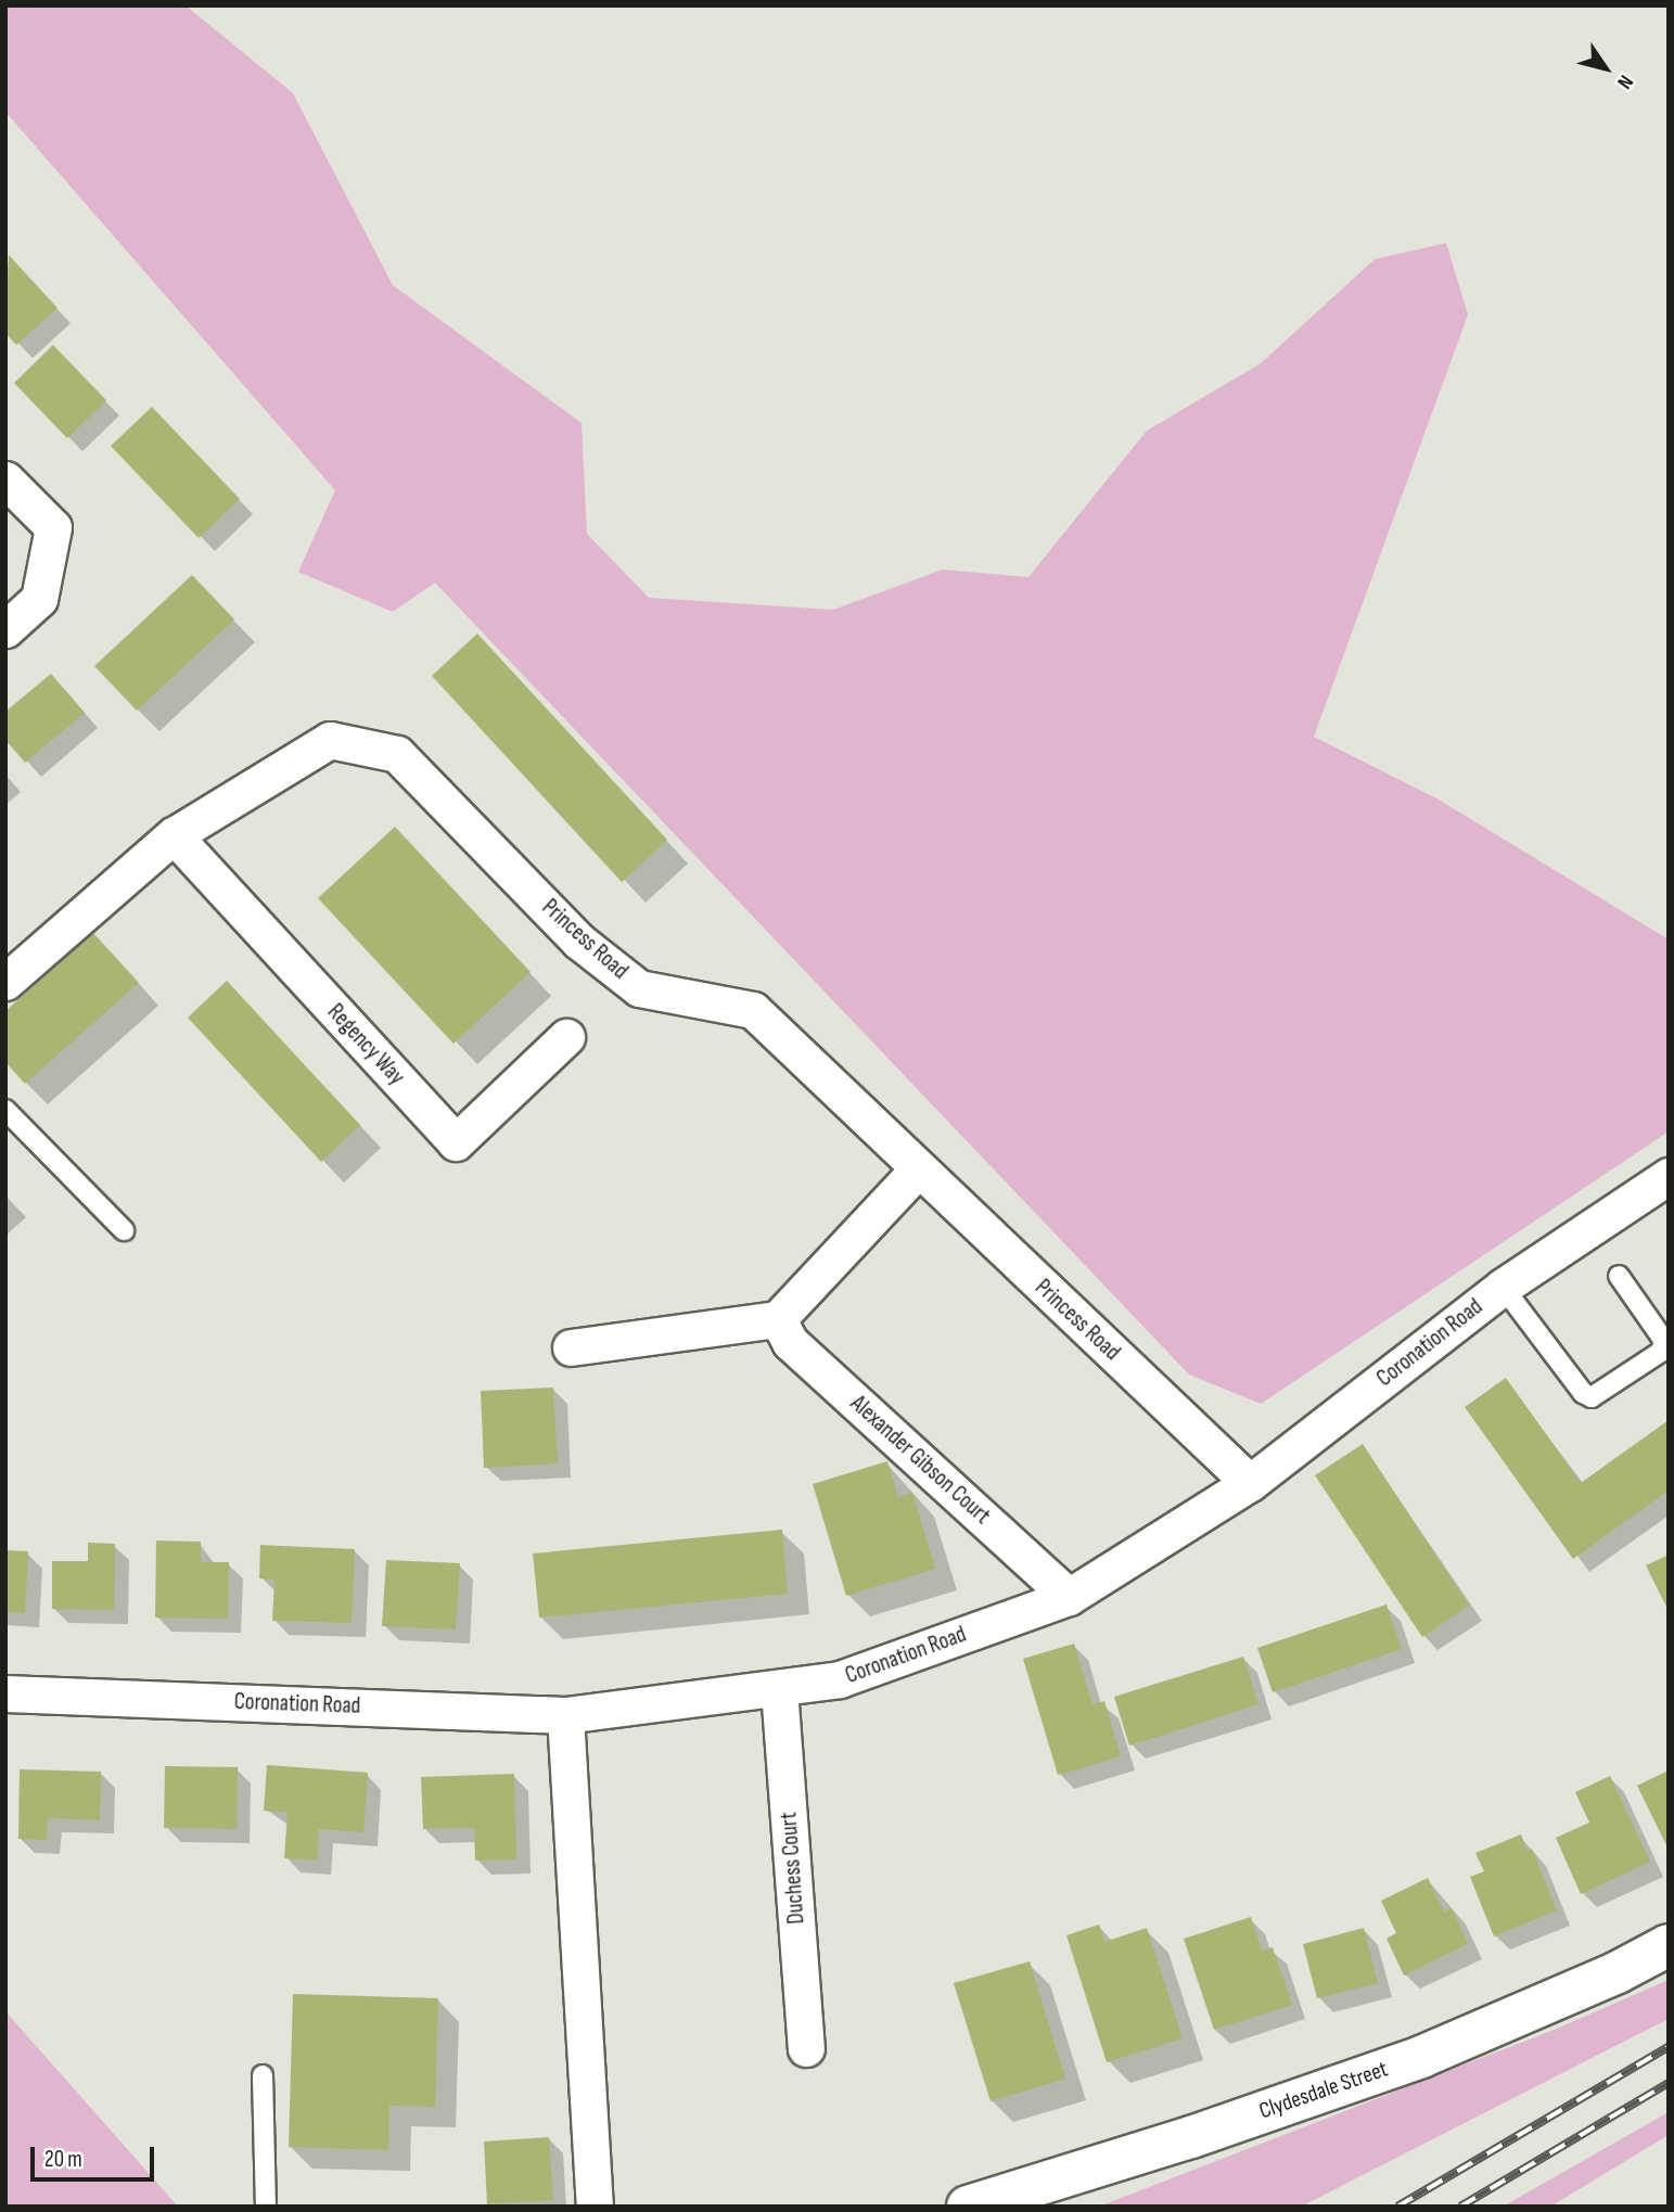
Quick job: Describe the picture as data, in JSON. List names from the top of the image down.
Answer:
{
  "streets": {
    "main road": ["Clydesdale Street"],
    "street": [
      "Princess Road",
      "Regency Way",
      "Coronation Road",
      "Alexander Gibson Court",
      "Duchess Court"
    ]
  },
  "crossings": [
    ["Princess Road", "Regency Way"],
    ["Princess Road", "Coronation Road"],
    ["Coronation Road", "Alexander Gibson Court"],
    ["Coronation Road", "Duchess Court"]
  ],
  "scale_bar": "20 m",
  "north": "bottom right"
}
